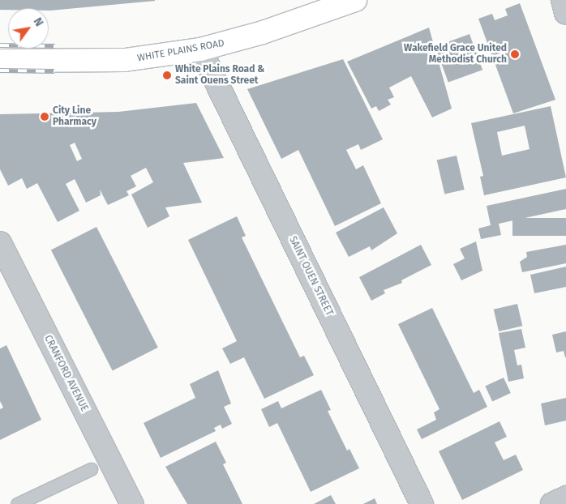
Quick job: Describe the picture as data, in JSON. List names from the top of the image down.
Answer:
{
  "streets": {
    "main road": ["WHITE PLAINS ROAD"],
    "street": ["SAINT OUEN STREET", "CRANFORD AVENUE"]
  },
  "crossings": [
    ["WHITE PLAINS ROAD", "SAINT OUEN STREET"]
  ],
  "places": ["Wakefield Grace United Methodist Church", "White Plains Road & Saint Ouens Street", "City Line Pharmacy"],
  "north": "top right"
}
